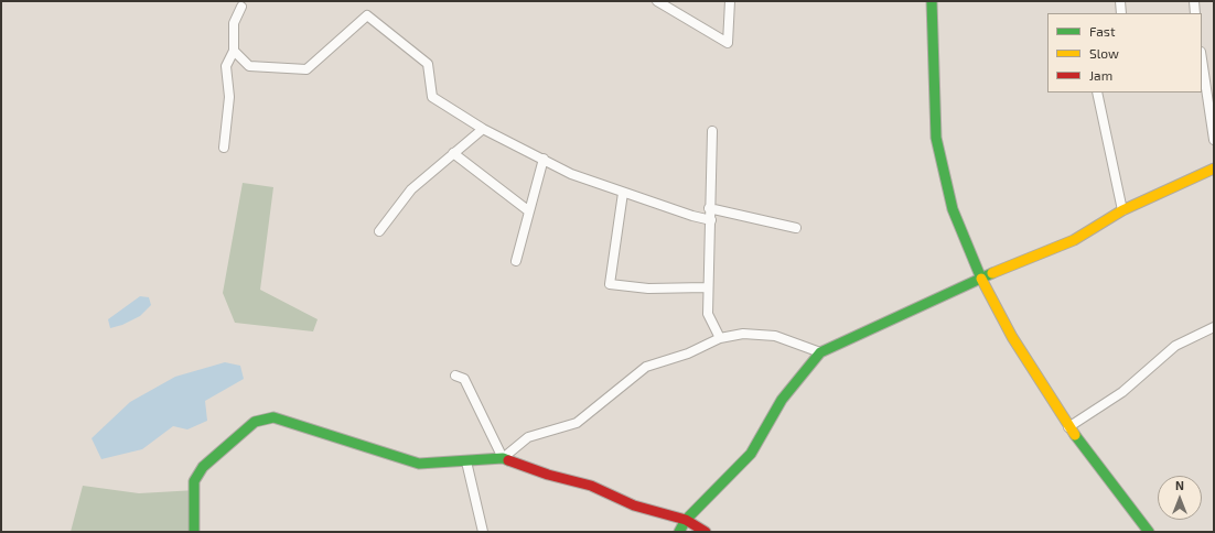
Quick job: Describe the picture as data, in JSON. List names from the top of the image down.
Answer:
{
  "legend": ["Fast", "Slow", "Jam"],
  "north": "top"
}
